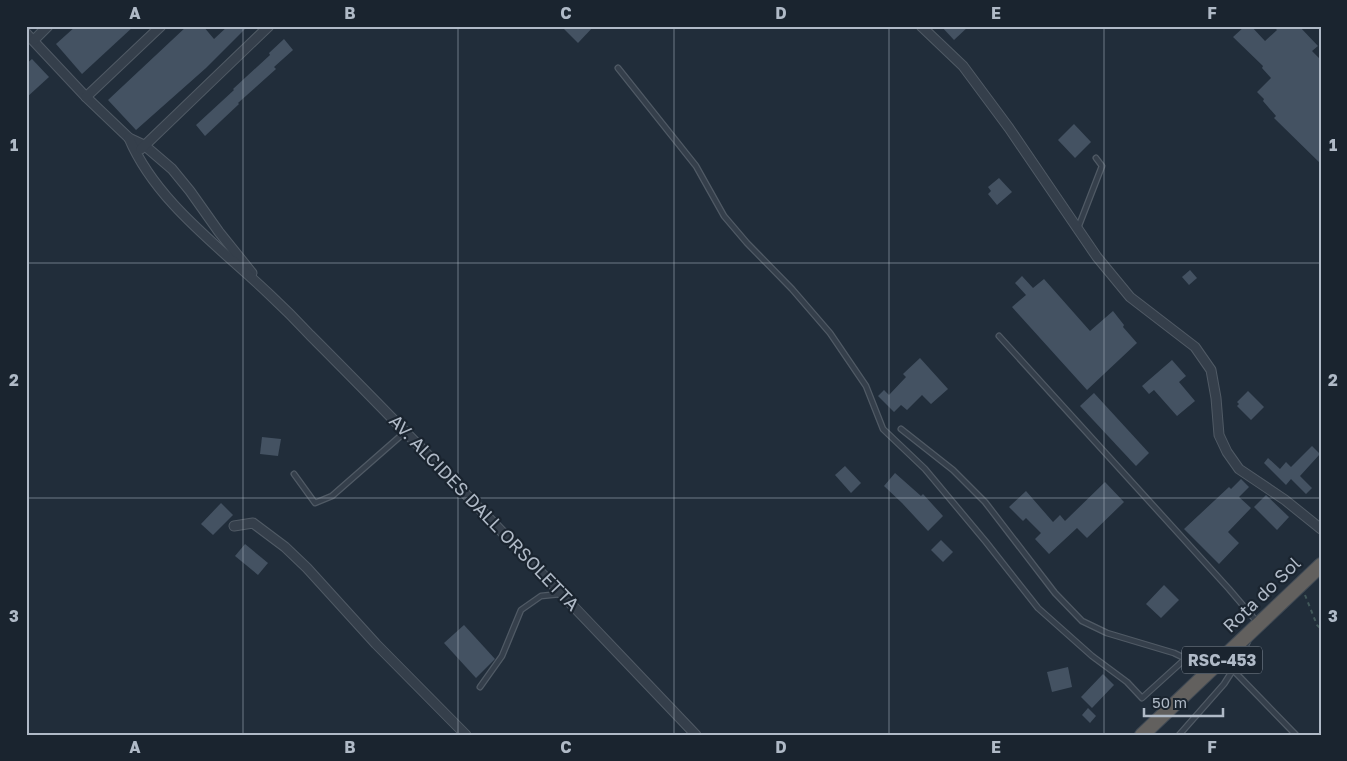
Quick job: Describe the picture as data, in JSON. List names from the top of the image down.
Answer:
{
  "streets": {
    "highway": ["Rota do Sol", "RSC-453"],
    "street": ["AV. ALCIDES DALL ORSOLETTA"]
  },
  "scale_bar": "50 m",
  "grid": {
    "columns": [
      "A",
      "B",
      "C",
      "D",
      "E",
      "F"
    ],
    "rows": ["1", "2", "3"]
  }
}
